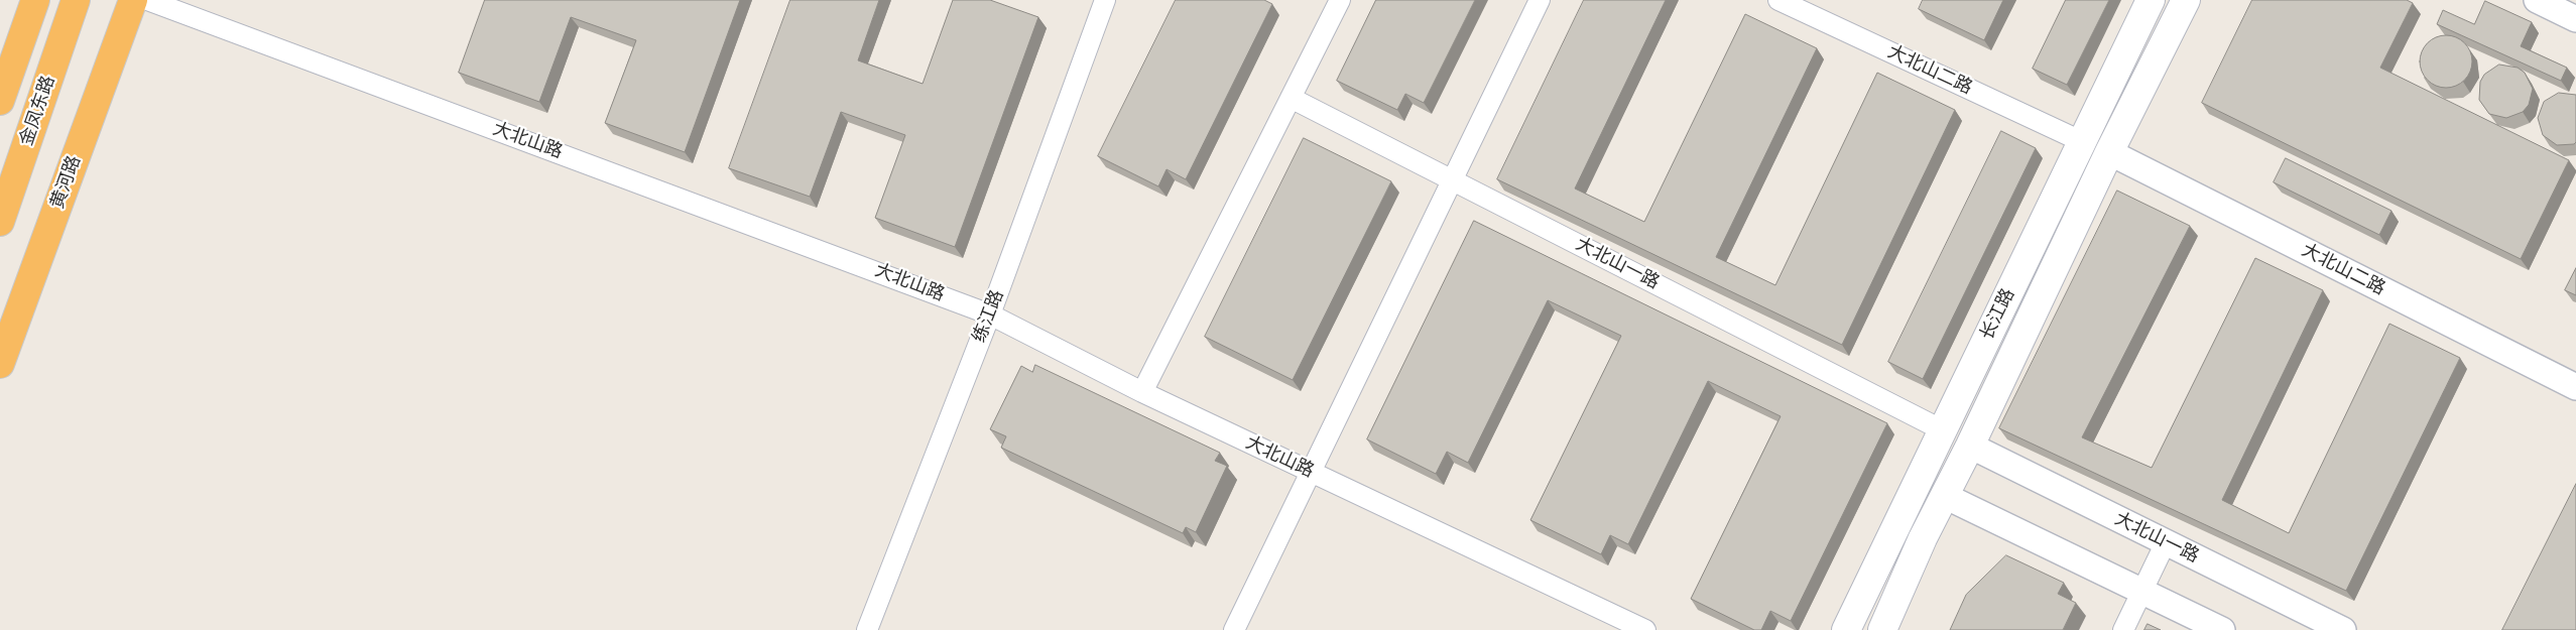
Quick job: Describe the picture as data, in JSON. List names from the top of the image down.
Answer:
{
  "streets": {
    "highway": ["金凤东路", "黄河路"],
    "main road": ["长江路"],
    "street": [
      "大北山二路",
      "大北山路",
      "大北山一路",
      "练江路"
    ]
  },
  "crossings": [
    ["大北山二路", "长江路"],
    ["大北山路", "练江路"],
    ["大北山一路", "长江路"]
  ]
}
